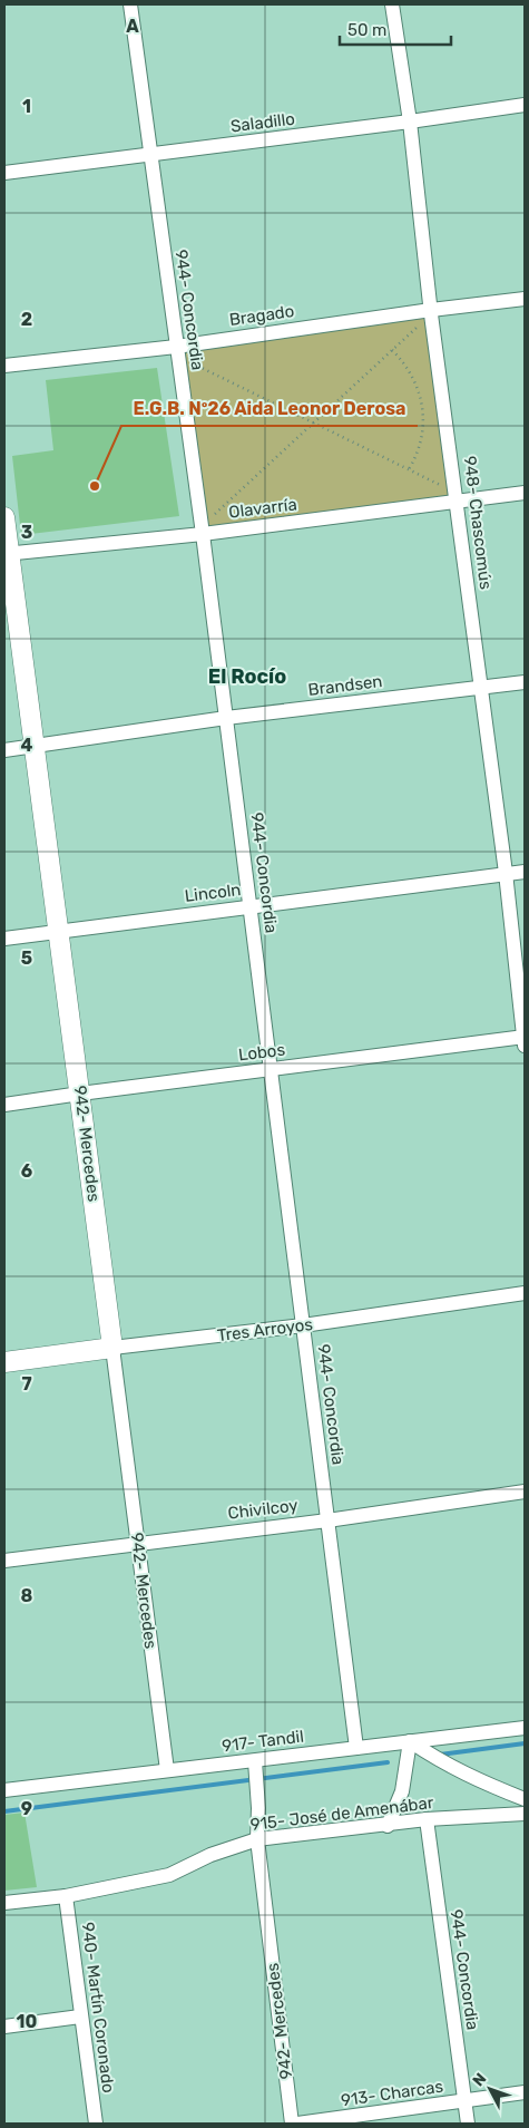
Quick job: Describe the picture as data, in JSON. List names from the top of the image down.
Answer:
{
  "streets": {
    "main road": ["942- Mercedes", "Tres Arroyos"],
    "street": [
      "Saladillo",
      "944- Concordia",
      "Bragado",
      "Olavarría",
      "948- Chascomús",
      "Brandsen",
      "Lincoln",
      "Lobos",
      "Chivilcoy",
      "917- Tandil",
      "915- José de Amenábar",
      "940- Martín Coronado",
      "913- Charcas"
    ]
  },
  "crossings": [
    ["Saladillo", "944- Concordia"],
    ["Saladillo", "948- Chascomús"],
    ["944- Concordia", "Bragado"],
    ["944- Concordia", "Olavarría"],
    ["944- Concordia", "Brandsen"],
    ["944- Concordia", "Lincoln"],
    ["944- Concordia", "Lobos"],
    ["944- Concordia", "Tres Arroyos"],
    ["944- Concordia", "Chivilcoy"],
    ["944- Concordia", "917- Tandil"],
    ["944- Concordia", "915- José de Amenábar"],
    ["944- Concordia", "913- Charcas"],
    ["Bragado", "948- Chascomús"],
    ["Olavarría", "948- Chascomús"],
    ["Olavarría", "942- Mercedes"],
    ["948- Chascomús", "Brandsen"],
    ["948- Chascomús", "Lincoln"],
    ["948- Chascomús", "Lobos"],
    ["Brandsen", "942- Mercedes"],
    ["Lincoln", "942- Mercedes"],
    ["Lobos", "942- Mercedes"],
    ["942- Mercedes", "Tres Arroyos"],
    ["942- Mercedes", "Chivilcoy"],
    ["942- Mercedes", "917- Tandil"],
    ["942- Mercedes", "915- José de Amenábar"],
    ["915- José de Amenábar", "940- Martín Coronado"]
  ],
  "districts": ["El Rocío"],
  "places": ["E.G.B. Nº26 Aida Leonor Derosa"],
  "scale_bar": "50 m",
  "north": "top left",
  "grid": {
    "columns": ["A"],
    "rows": [
      "1",
      "2",
      "3",
      "4",
      "5",
      "6",
      "7",
      "8",
      "9",
      "10"
    ]
  }
}
